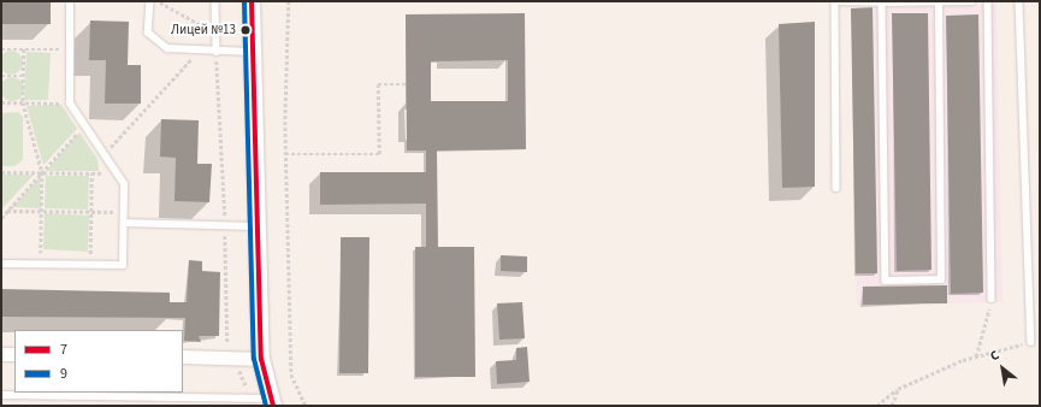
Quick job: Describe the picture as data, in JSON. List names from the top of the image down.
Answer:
{
  "places": ["Лицей №13"],
  "lines": ["transit line 7", "transit line 9"],
  "legend": ["7", "9"],
  "north": "top left"
}
